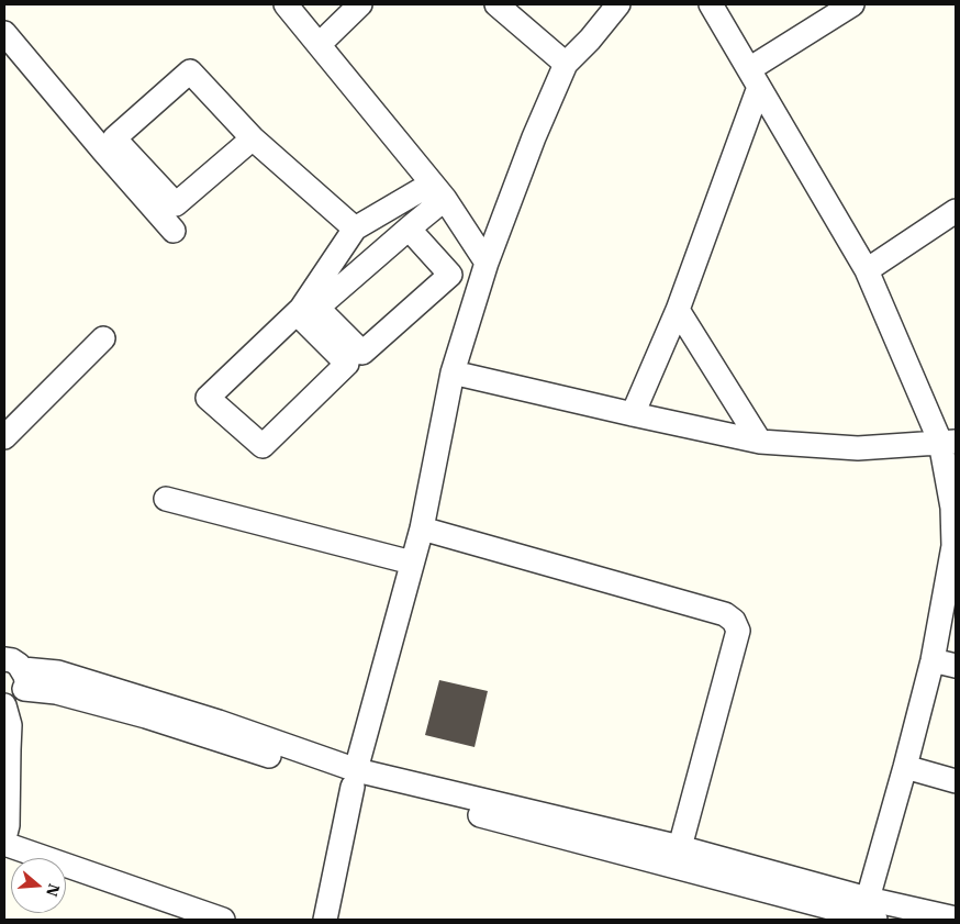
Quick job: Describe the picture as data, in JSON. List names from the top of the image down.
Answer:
{
  "north": "right"
}
